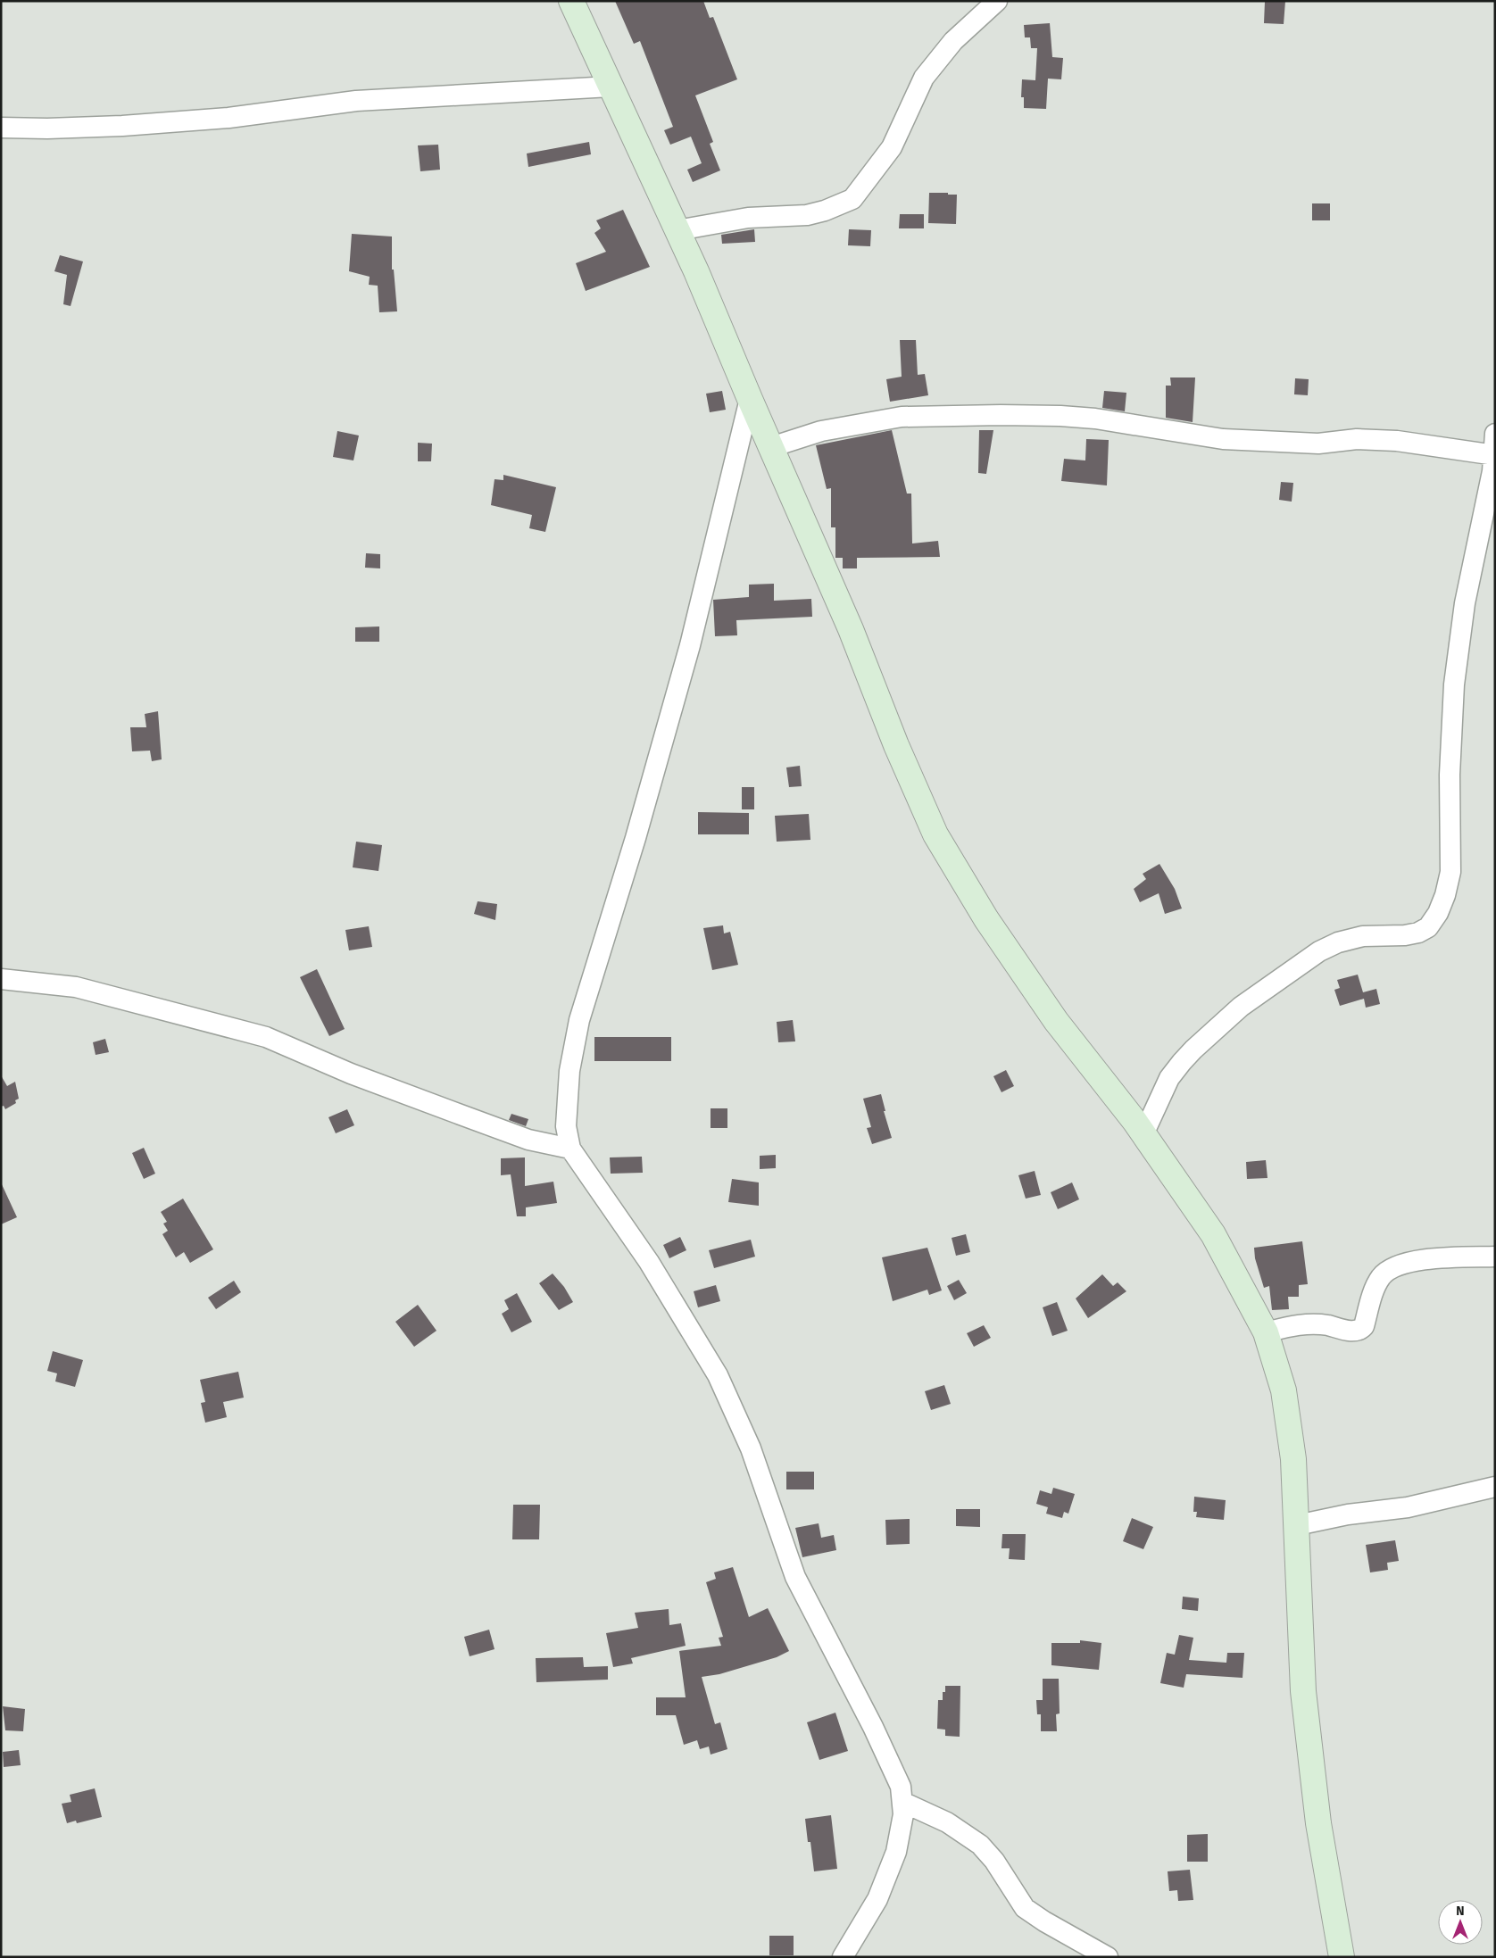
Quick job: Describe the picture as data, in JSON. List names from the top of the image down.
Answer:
{
  "north": "top"
}
